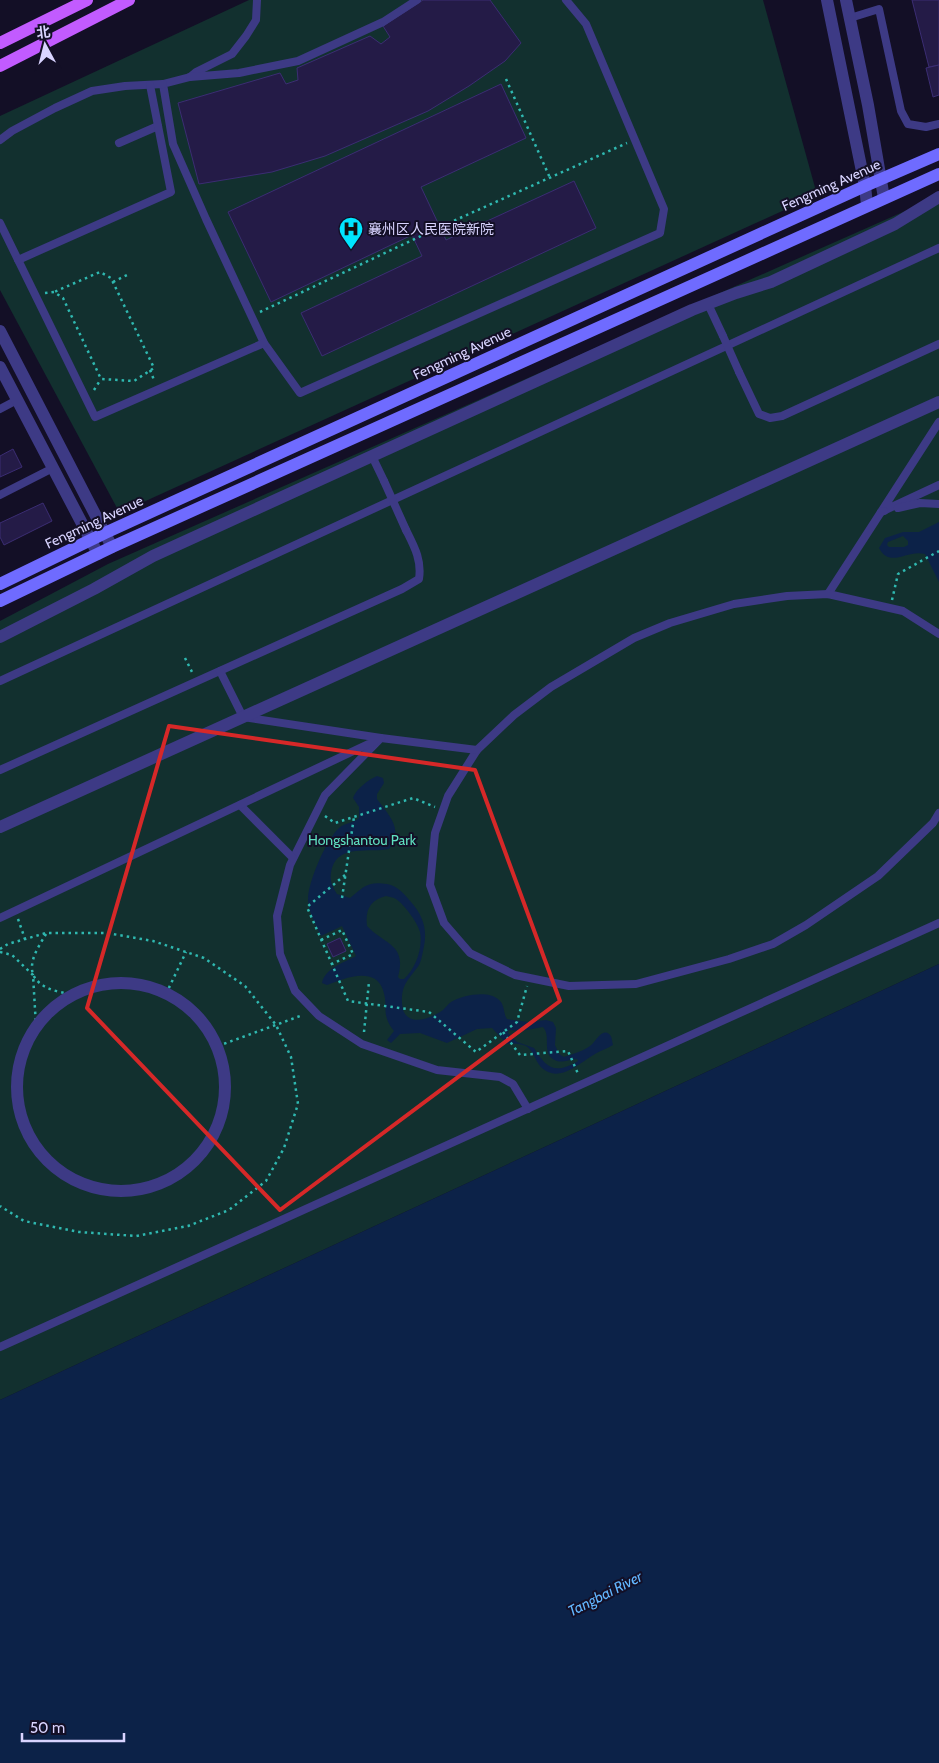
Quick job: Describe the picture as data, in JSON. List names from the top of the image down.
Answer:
{
  "streets": {
    "main road": ["Fengming Avenue"]
  },
  "water": ["Tangbai River"],
  "parks": ["Hongshantou Park"],
  "places": {
    "hospital": ["襄州区人民医院新院"]
  },
  "scale_bar": "50 m",
  "north": "top"
}
